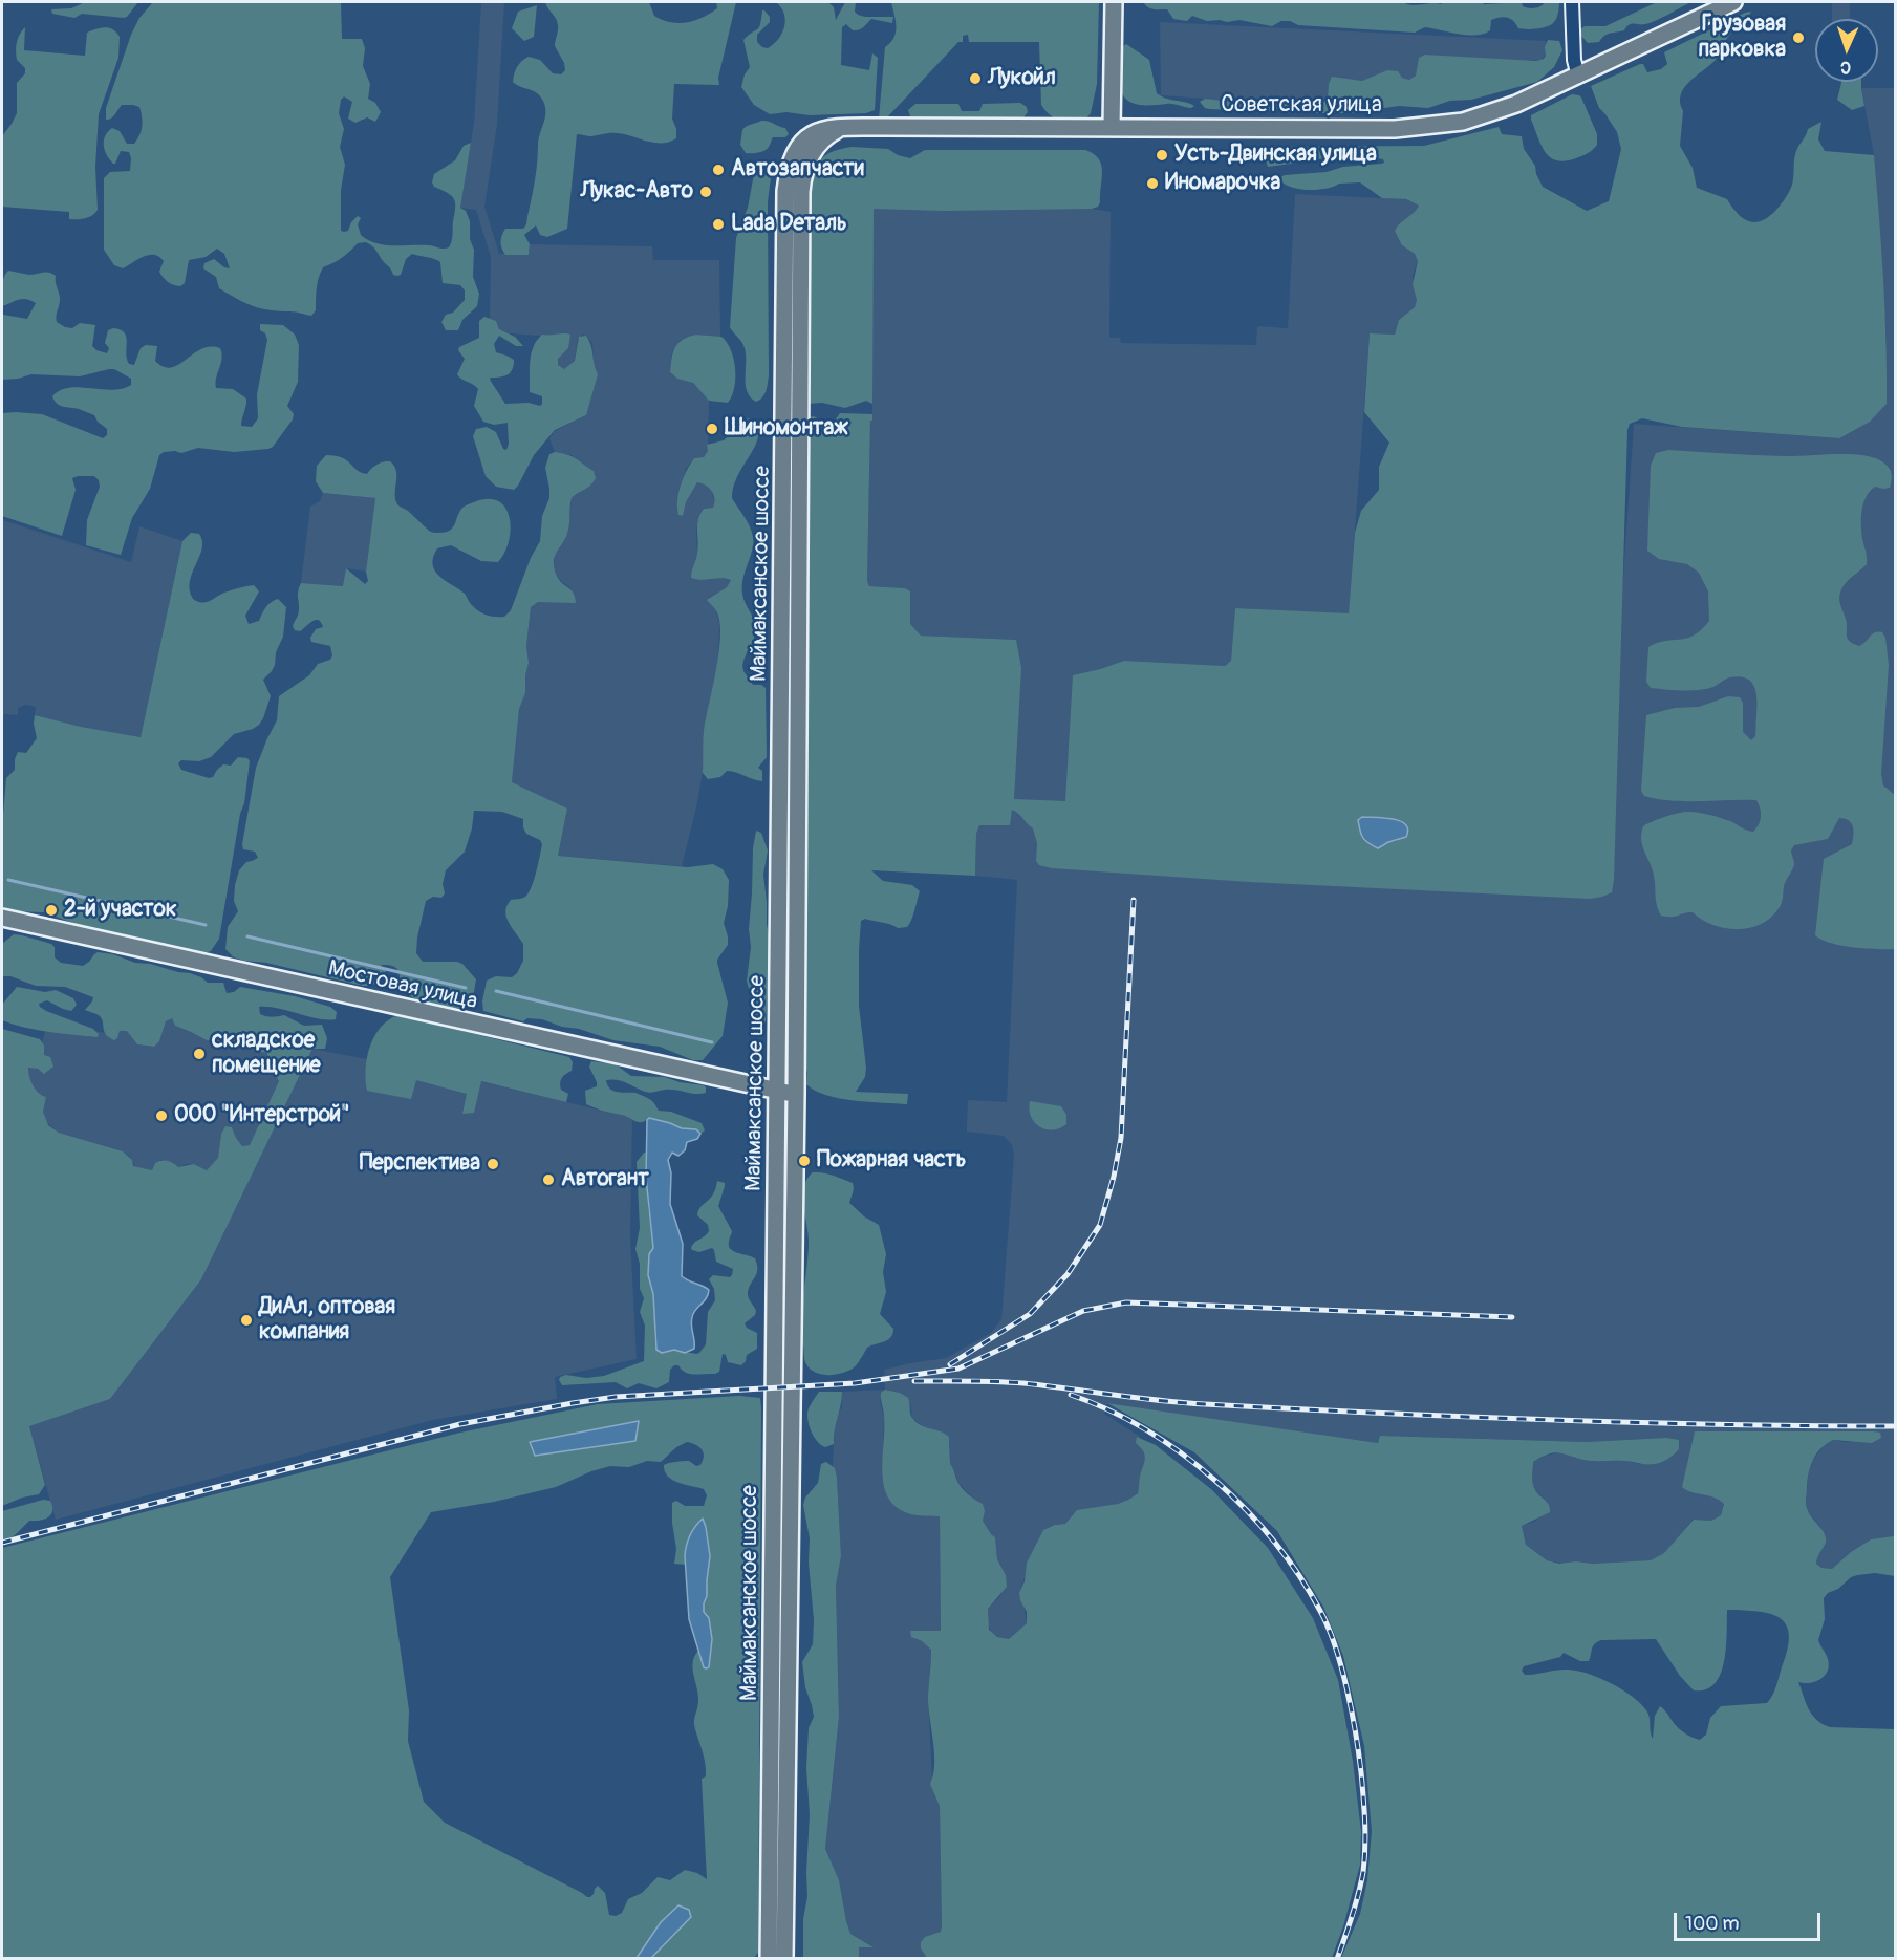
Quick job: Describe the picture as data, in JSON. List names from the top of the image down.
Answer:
{
  "streets": {
    "main road": ["Советская улица", "Маймаксанское шоссе", "Мостовая улица"]
  },
  "crossings": [
    ["Советская улица", "Маймаксанское шоссе"],
    ["Маймаксанское шоссе", "Мостовая улица"]
  ],
  "places": [
    "Грузовая парковка",
    "Лукойл",
    "Усть-Двинская улица",
    "Автозапчасти",
    "Иномарочка",
    "Лукас-Авто",
    "Lada Dеталь",
    "Шиномонтаж",
    "2-й участок",
    "складское помещение",
    "ООО \"Интерстрой\"",
    "Пожарная часть",
    "Перспектива",
    "Автогант",
    "ДиАл, оптовая компания"
  ],
  "scale_bar": "100 m",
  "north": "bottom"
}
